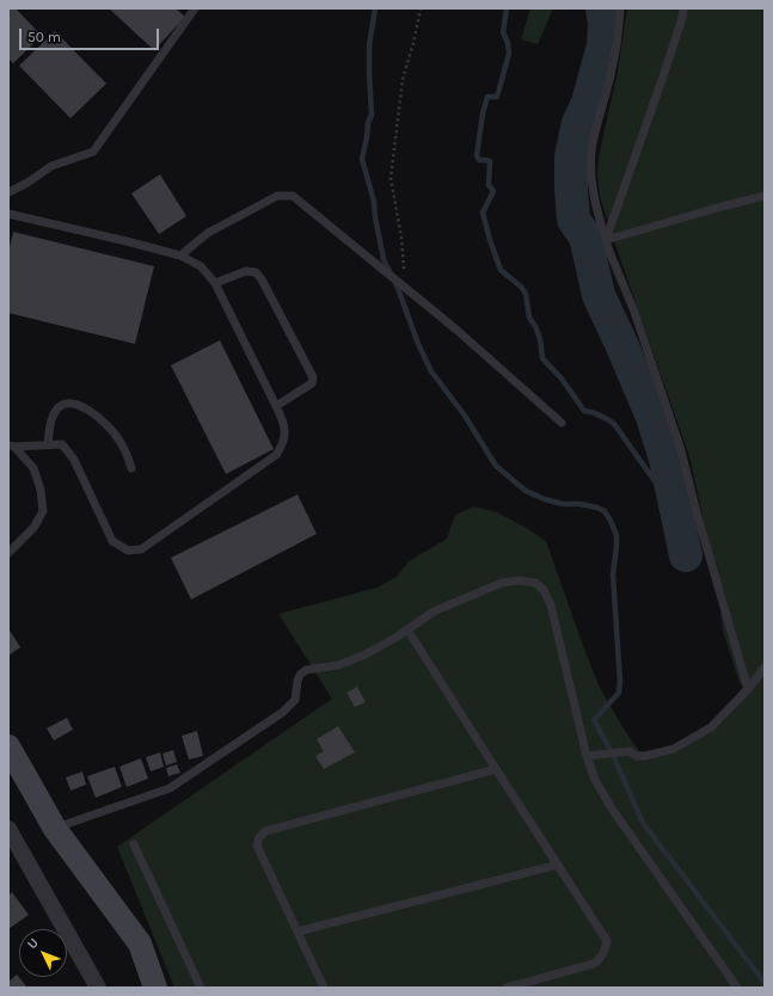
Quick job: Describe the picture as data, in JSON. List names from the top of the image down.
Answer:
{
  "scale_bar": "50 m",
  "north": "top left"
}
